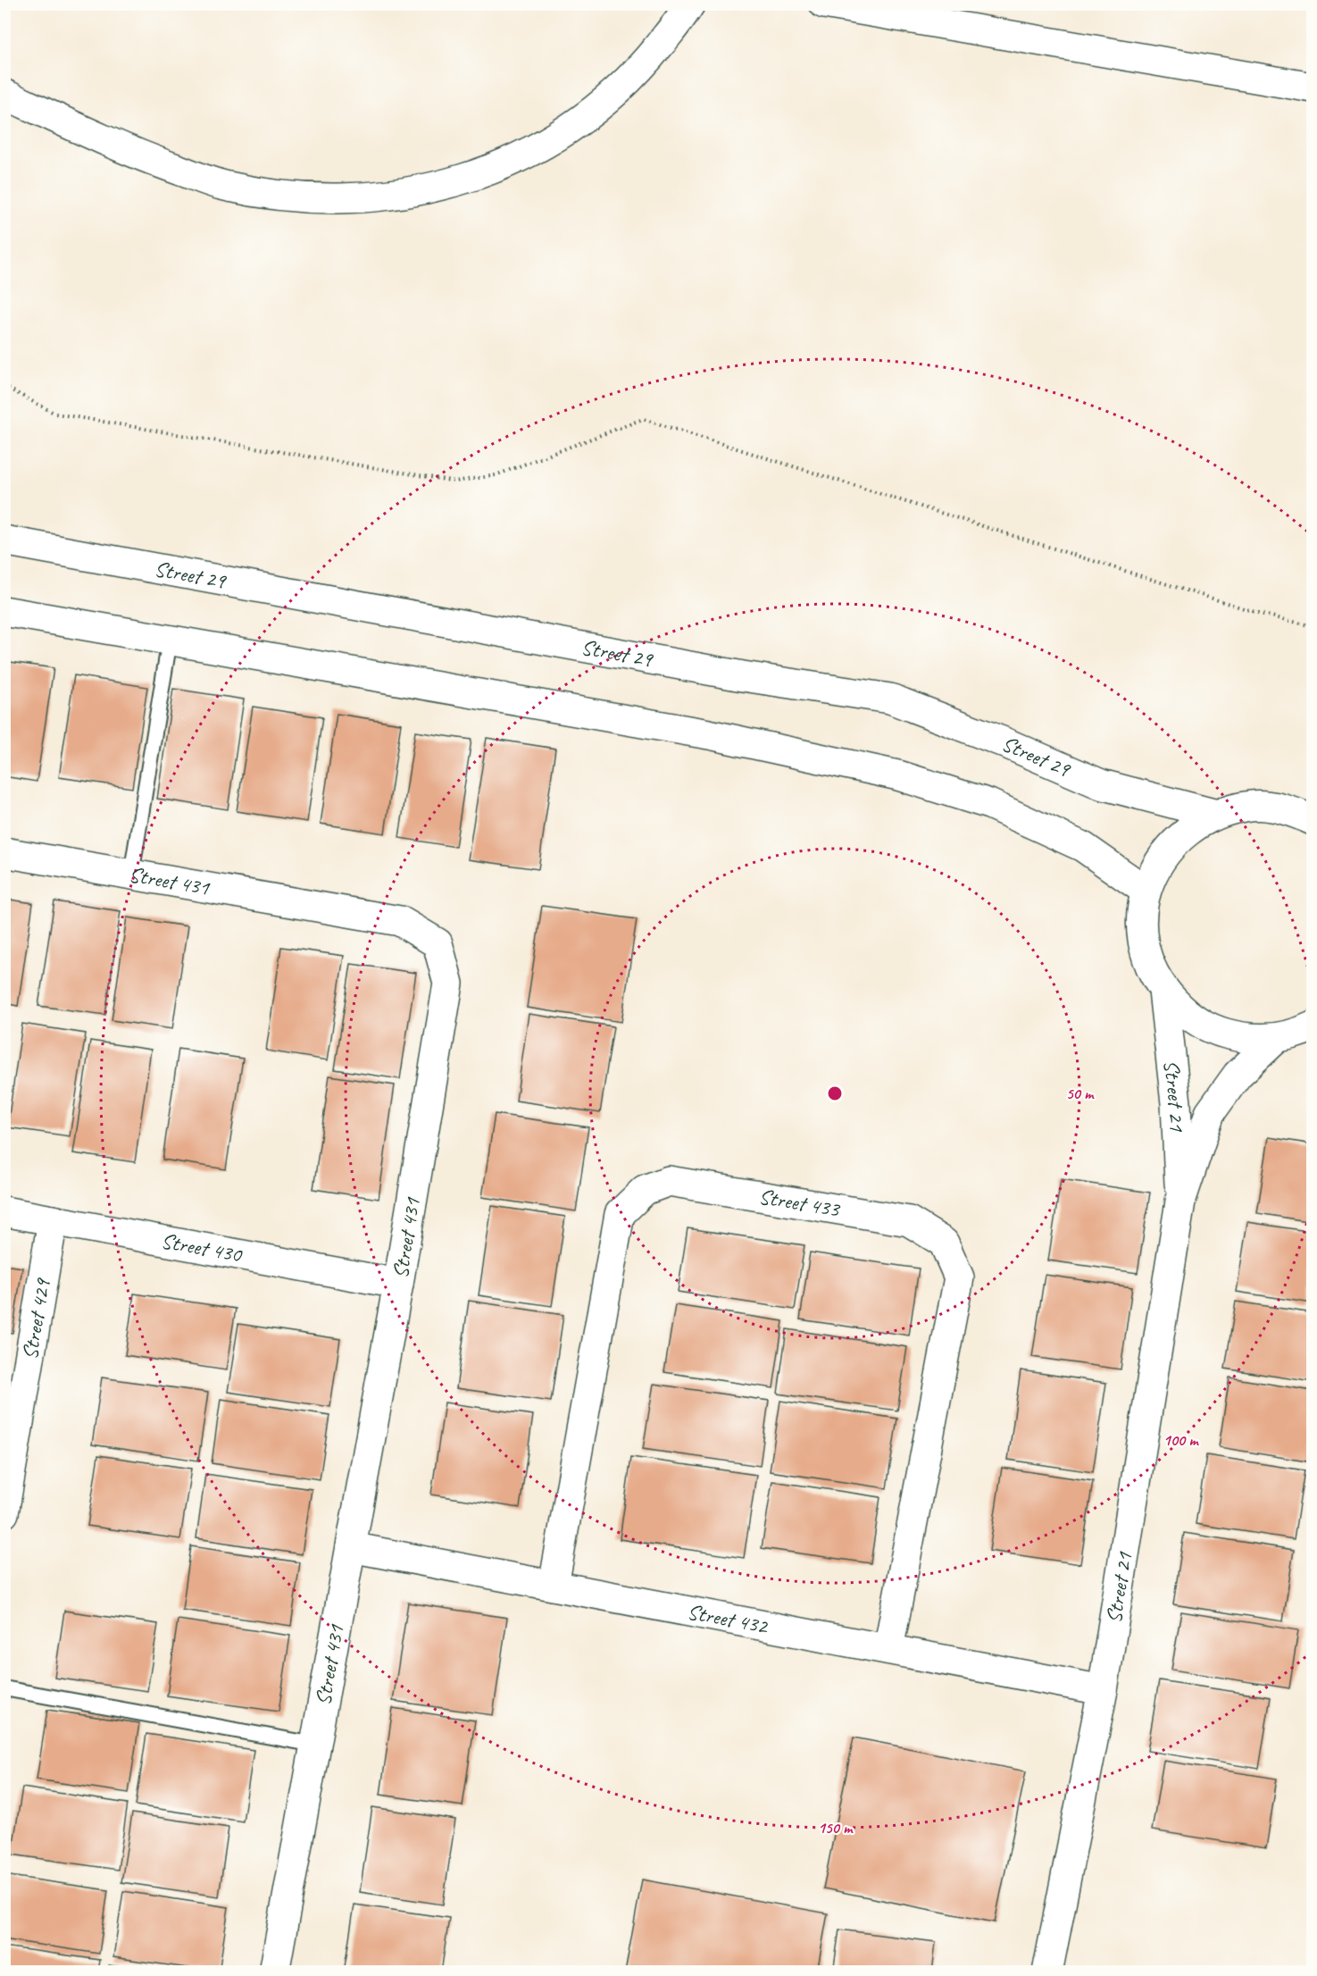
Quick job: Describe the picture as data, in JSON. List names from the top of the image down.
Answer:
{
  "streets": {
    "main road": [
      "Street 29",
      "Street 431",
      "Street 21",
      "Street 433",
      "Street 430",
      "Street 429",
      "Street 432"
    ]
  },
  "crossings": [
    ["Street 431", "Street 430"],
    ["Street 431", "Street 432"],
    ["Street 21", "Street 432"],
    ["Street 433", "Street 432"],
    ["Street 430", "Street 429"]
  ],
  "rings": ["50 m", "100 m", "150 m"]
}
